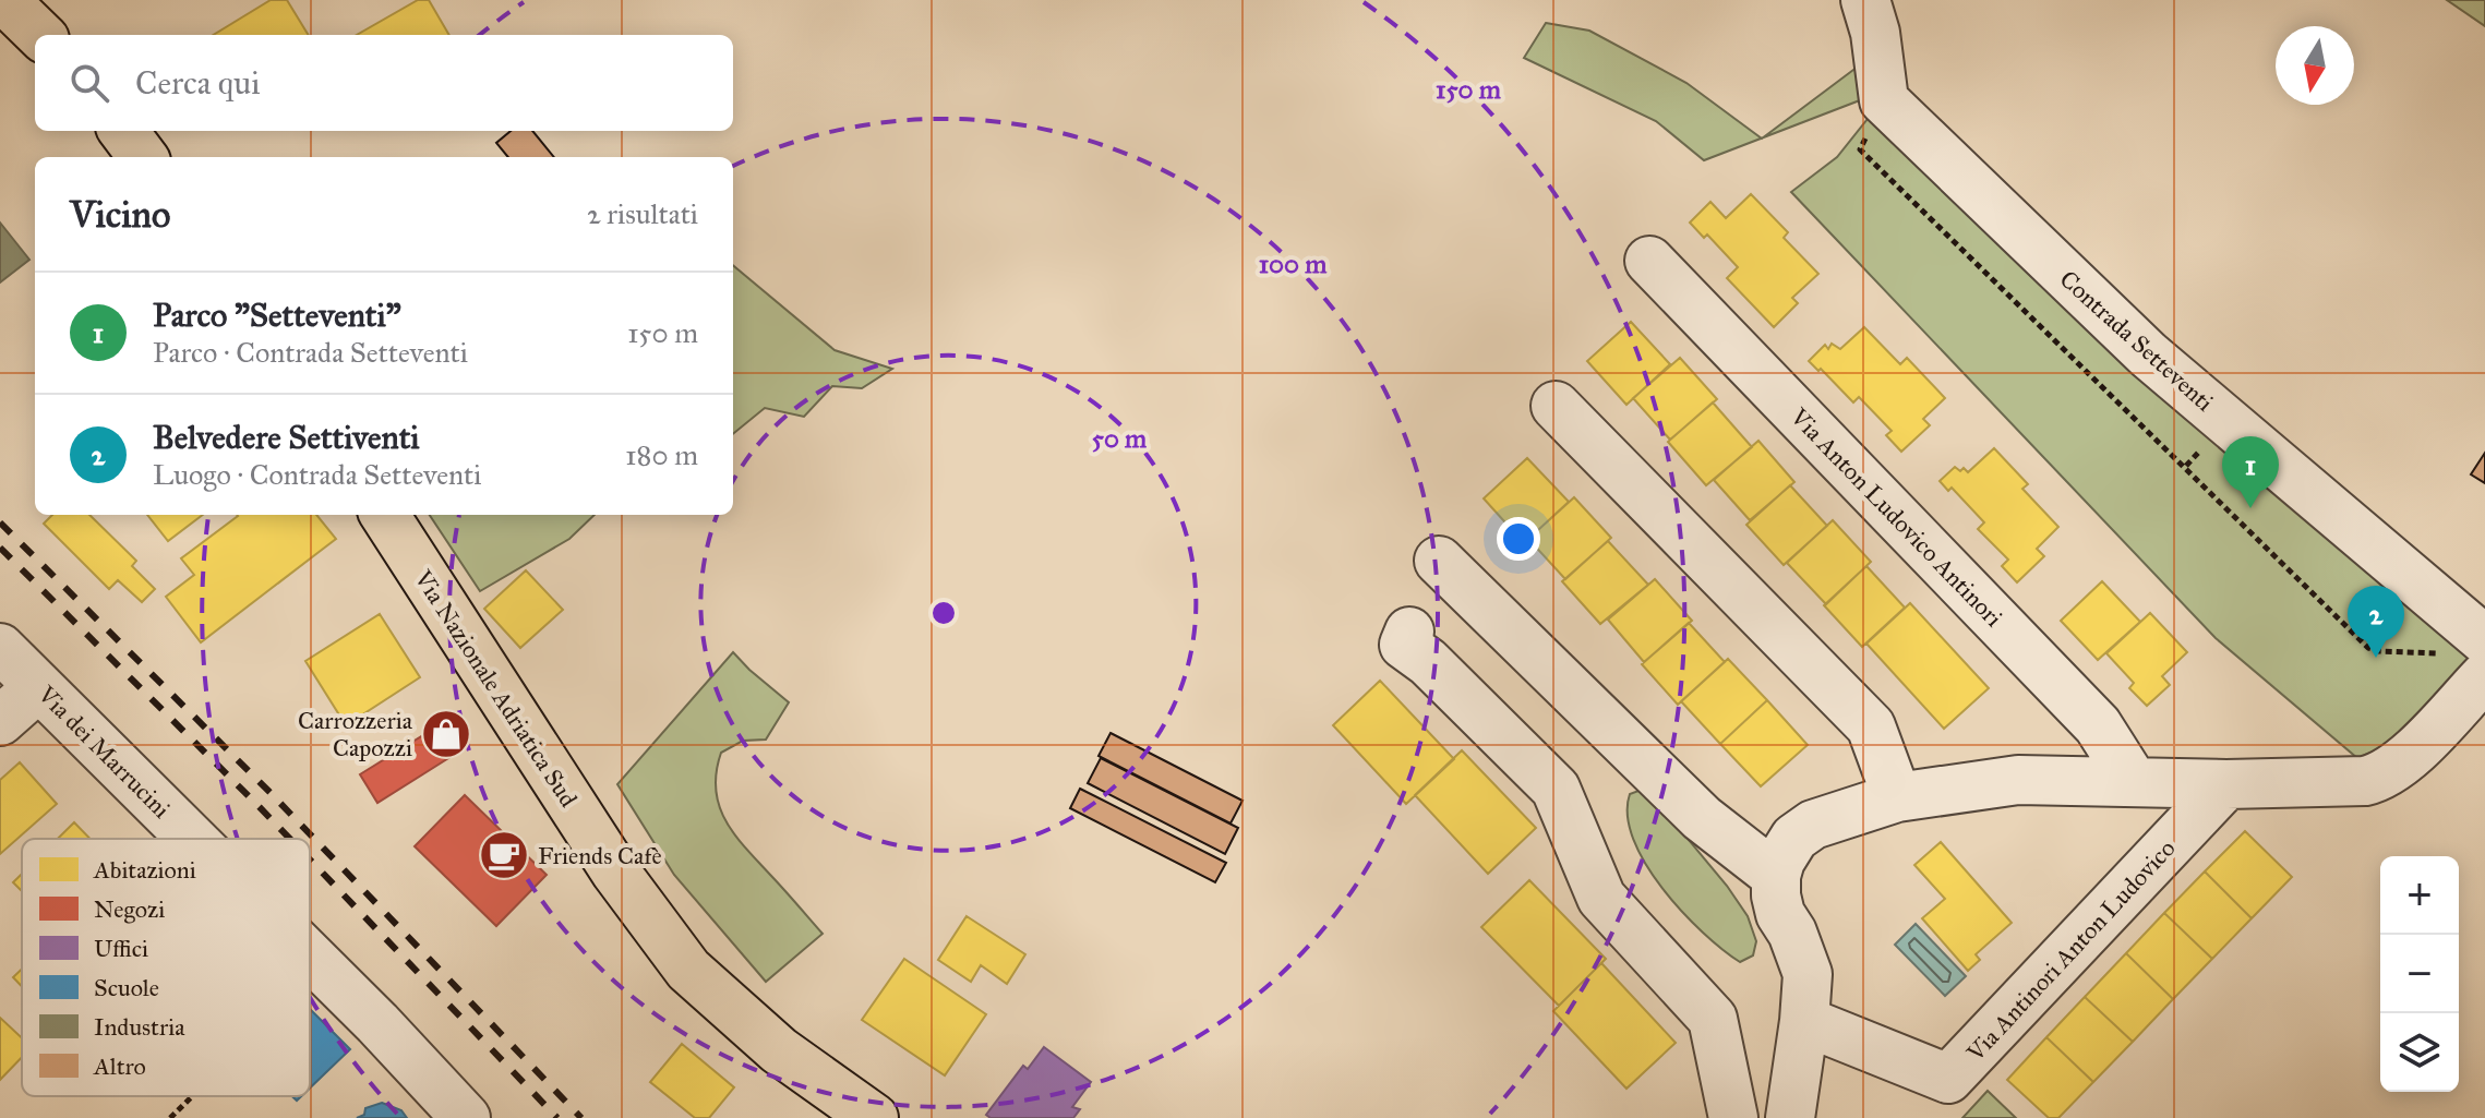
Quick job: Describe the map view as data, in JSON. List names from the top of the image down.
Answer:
{
  "streets": {
    "main road": ["Via Nazionale Adriatica Sud"],
    "street": [
      "Contrada Setteventi",
      "Via Anton Ludovico Antinori",
      "Via dei Marrucini",
      "Via Antinori Anton Ludovico"
    ]
  },
  "places": {
    "shop": ["Carrozzeria Capozzi"],
    "cafe": ["Friends Cafè"]
  },
  "legend": [
    "Abitazioni",
    "Negozi",
    "Uffici",
    "Scuole",
    "Industria",
    "Altro"
  ],
  "north": "bottom",
  "page": {
    "search": "Cerca qui",
    "heading": ["Vicino", "2 risultati"],
    "list": [
      {
        "mark": "1",
        "name": "Parco \"Setteventi\"",
        "note": "Parco · Contrada Setteventi",
        "value": "150 m"
      },
      {
        "mark": "2",
        "name": "Belvedere Settiventi",
        "note": "Luogo · Contrada Setteventi",
        "value": "180 m"
      }
    ],
    "pins": ["1", "2"],
    "map_buttons": ["+", "−"]
  },
  "rings": ["150 m", "100 m", "50 m"]
}
